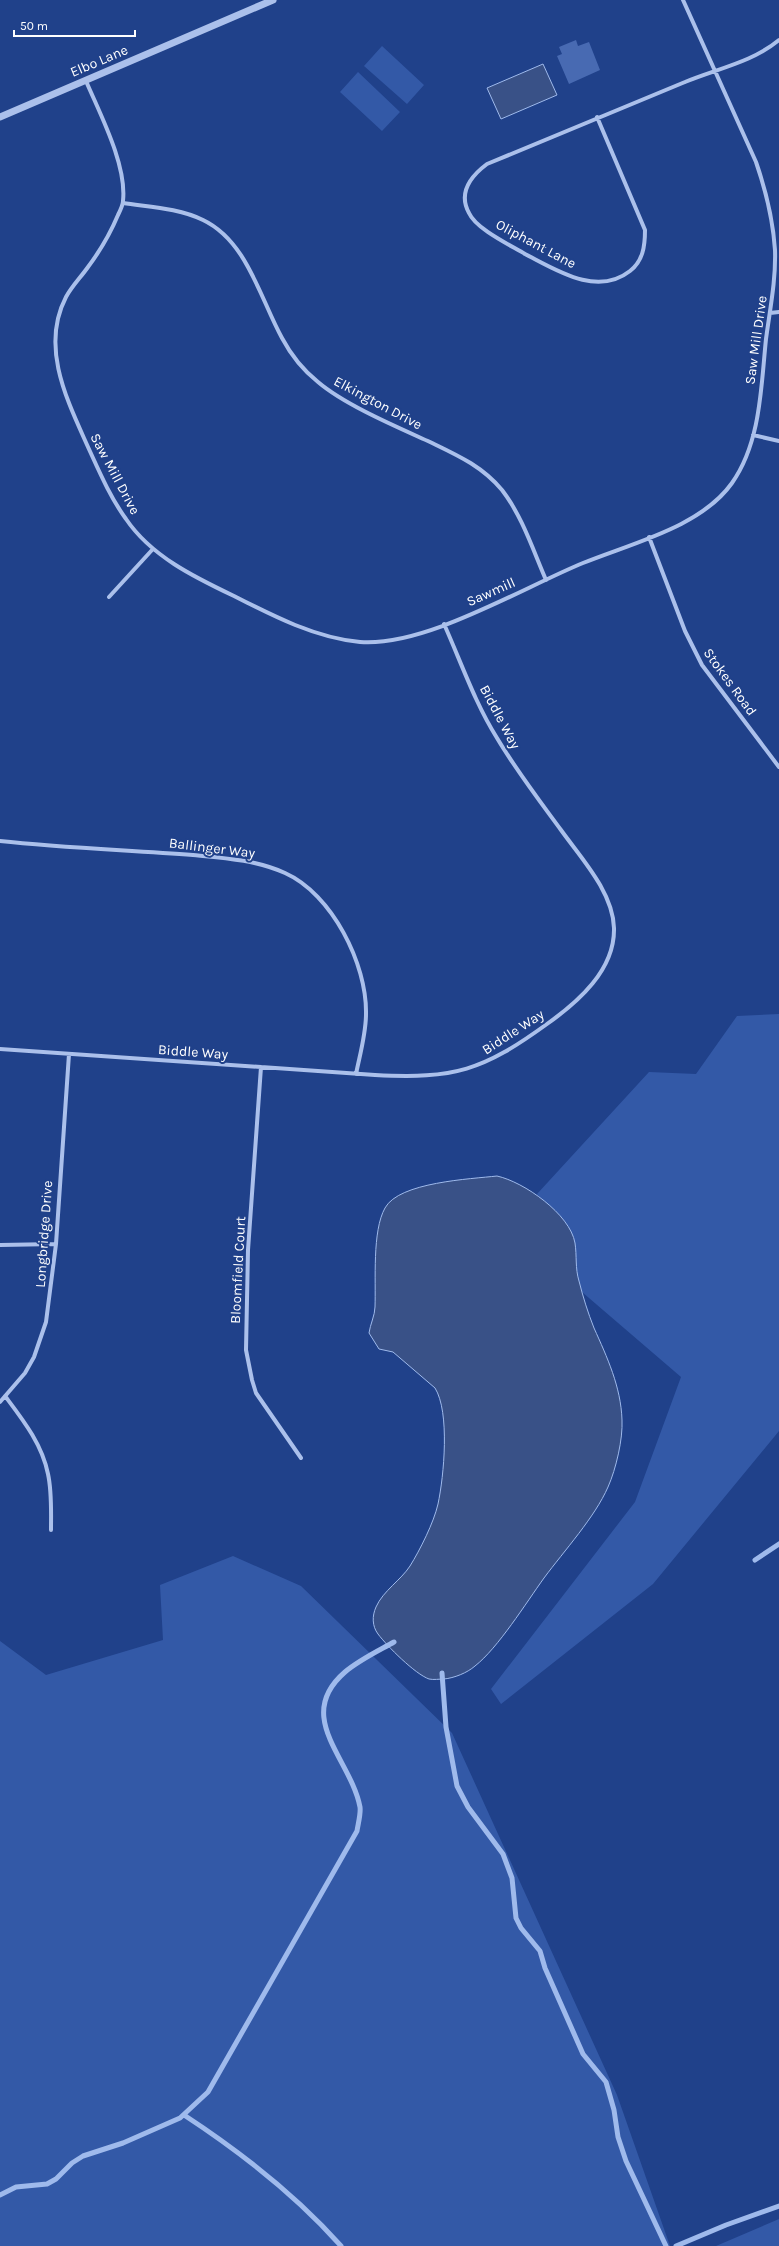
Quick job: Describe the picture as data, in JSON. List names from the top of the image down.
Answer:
{
  "streets": {
    "street": [
      "Elbo Lane",
      "Oliphant Lane",
      "Saw Mill Drive",
      "Elkington Drive",
      "Sawmill",
      "Stokes Road",
      "Biddle Way",
      "Ballinger Way",
      "Longbridge Drive",
      "Bloomfield Court"
    ]
  },
  "crossings": [
    ["Oliphant Lane", "Saw Mill Drive"],
    ["Saw Mill Drive", "Elkington Drive"],
    ["Saw Mill Drive", "Sawmill"],
    ["Saw Mill Drive", "Stokes Road"],
    ["Saw Mill Drive", "Biddle Way"],
    ["Elkington Drive", "Sawmill"],
    ["Sawmill", "Biddle Way"],
    ["Biddle Way", "Ballinger Way"],
    ["Biddle Way", "Longbridge Drive"],
    ["Biddle Way", "Bloomfield Court"]
  ],
  "scale_bar": "50 m"
}
